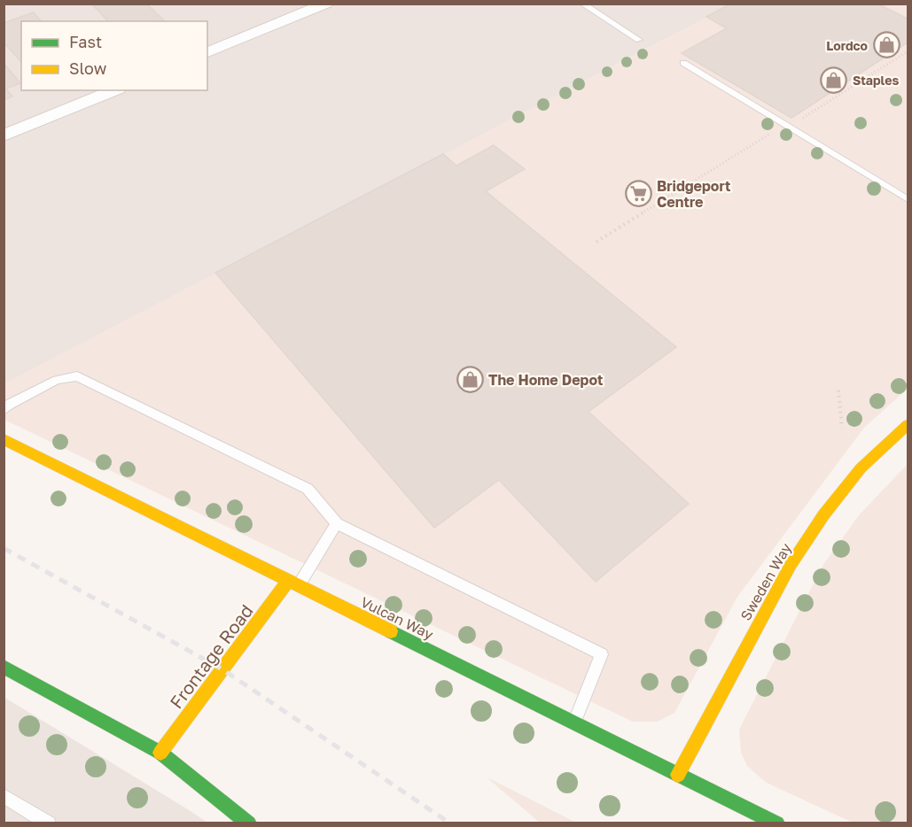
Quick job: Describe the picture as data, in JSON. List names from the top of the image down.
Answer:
{
  "streets": {
    "street": ["Sweden Way", "Vulcan Way", "Frontage Road"]
  },
  "crossings": [
    ["Sweden Way", "Vulcan Way"],
    ["Vulcan Way", "Frontage Road"]
  ],
  "places": {
    "shop": ["Lordco", "Staples", "The Home Depot"],
    "supermarket": ["Bridgeport Centre"]
  },
  "legend": ["Fast", "Slow"]
}
